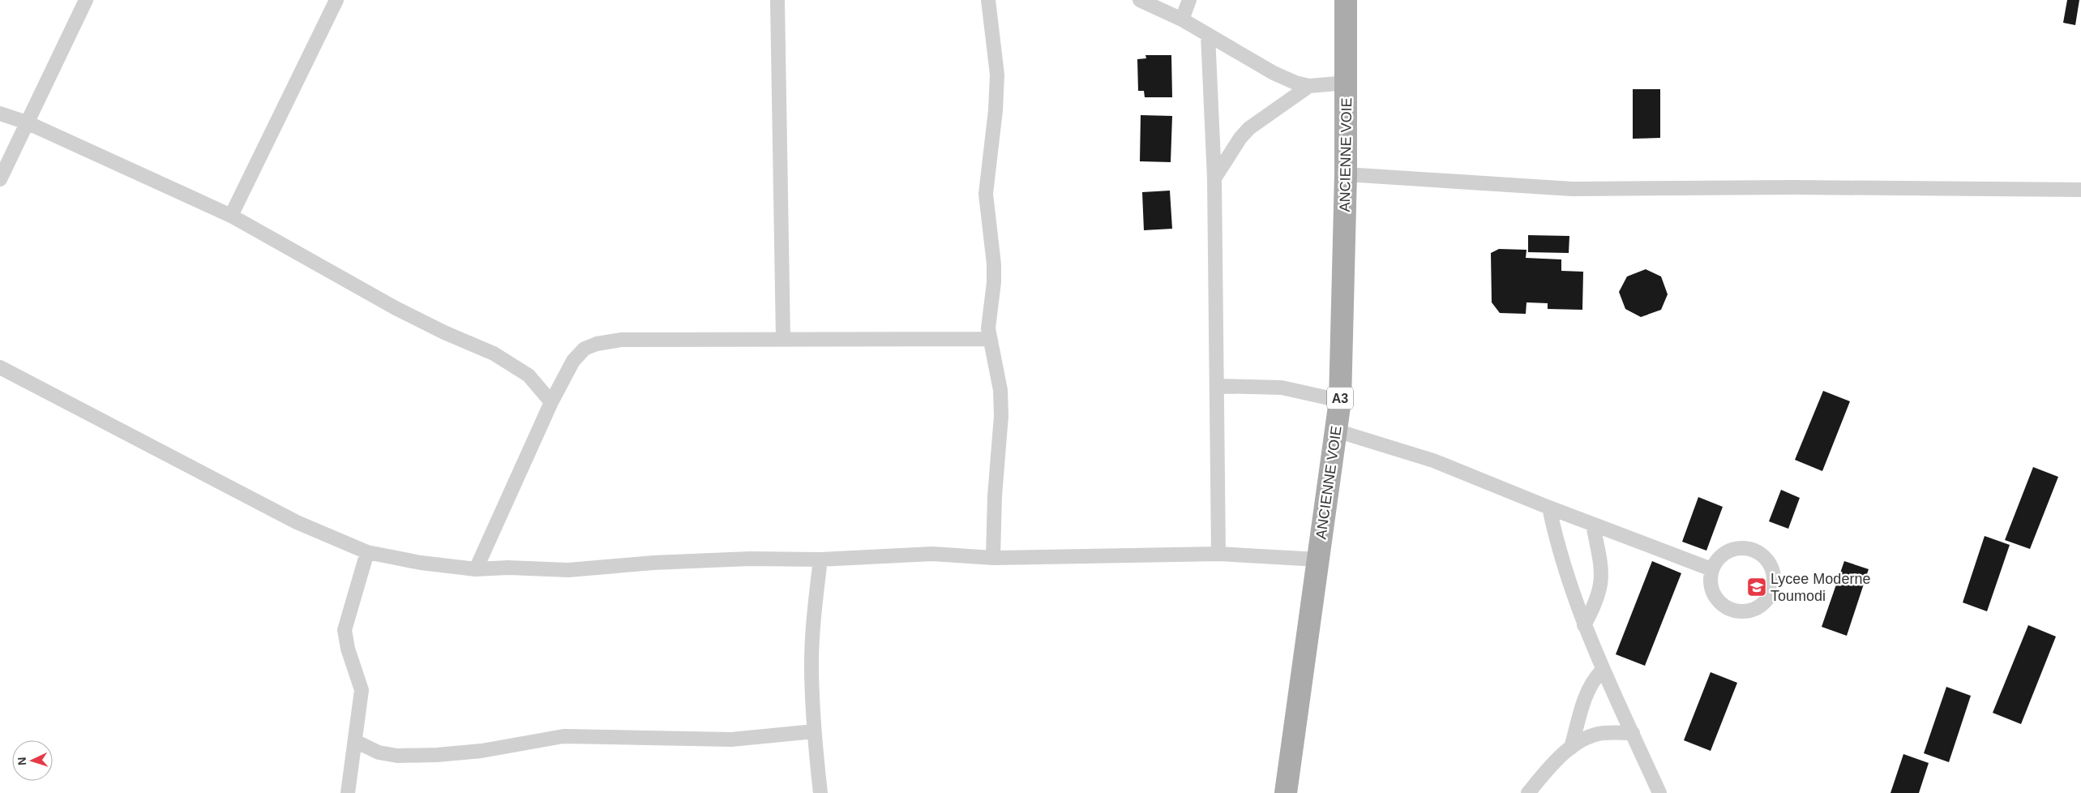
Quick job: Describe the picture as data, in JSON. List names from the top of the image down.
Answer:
{
  "streets": {
    "main road": ["ANCIENNE VOIE", "A3"]
  },
  "places": {
    "school or university": ["Lycee Moderne Toumodi"]
  },
  "north": "left"
}
